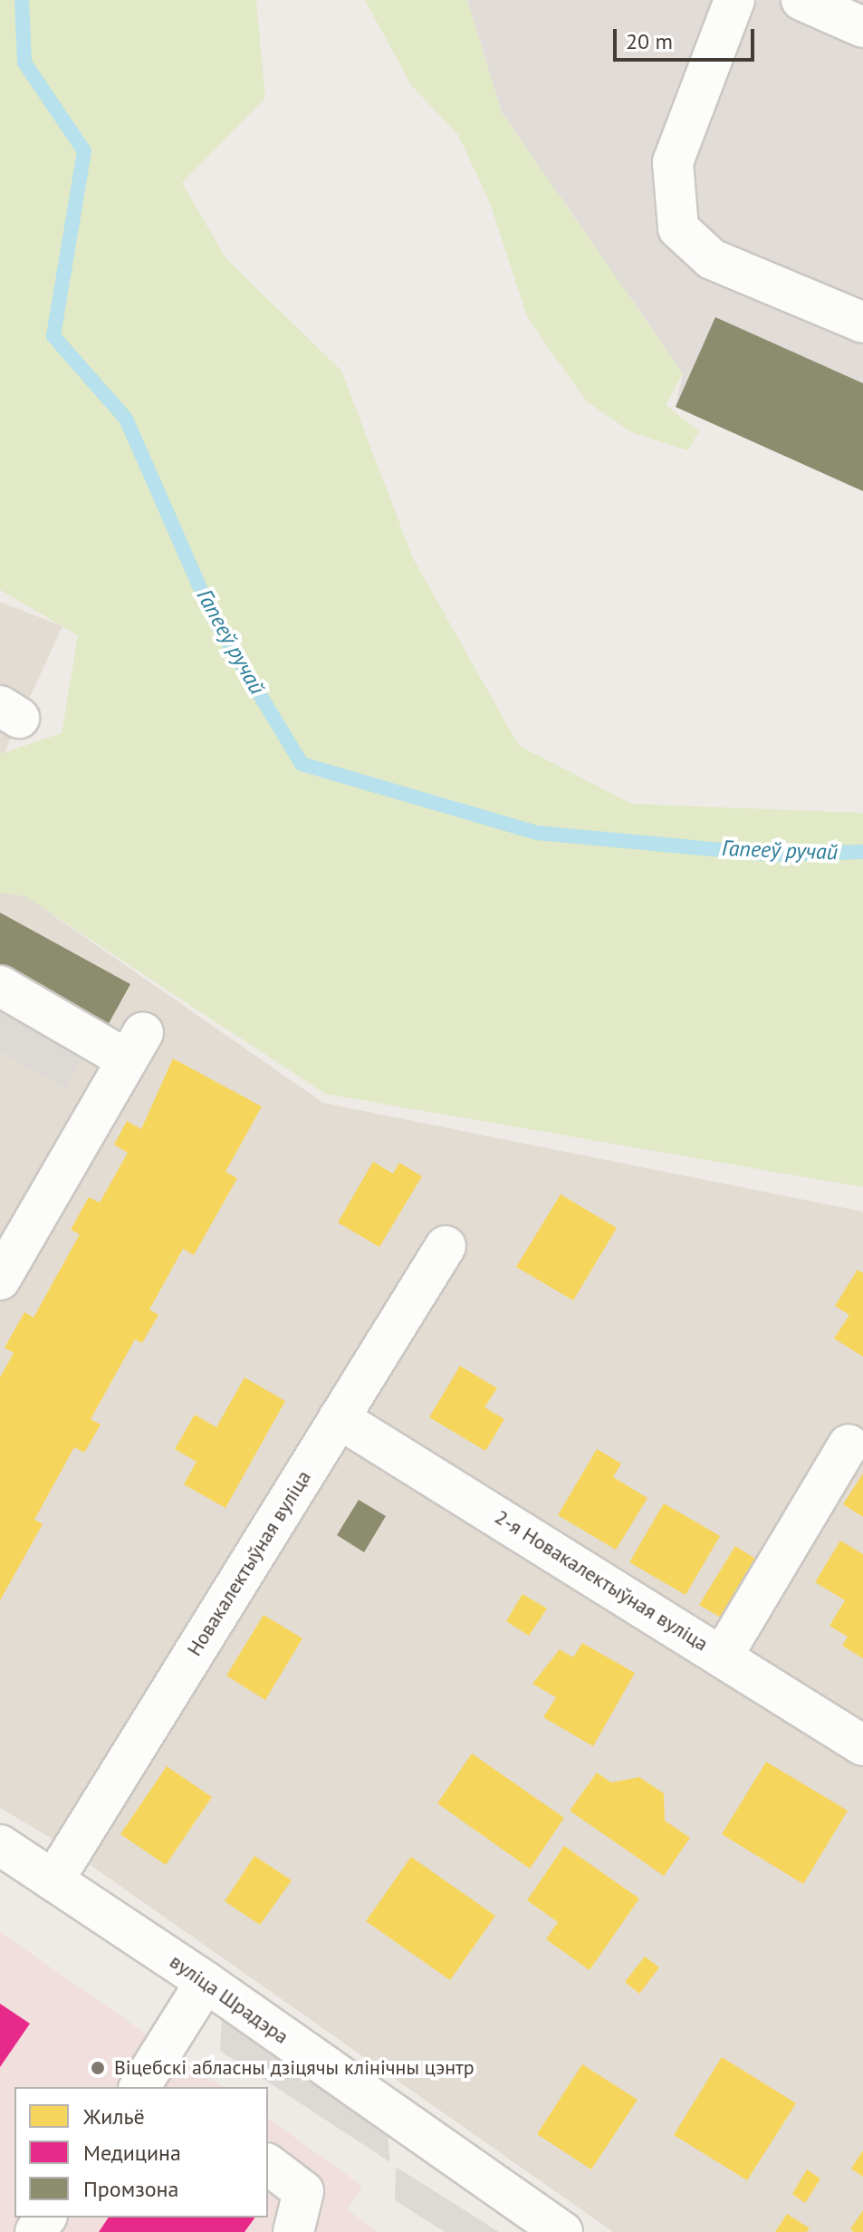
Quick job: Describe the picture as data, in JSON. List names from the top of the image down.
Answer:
{
  "streets": {
    "street": ["Новакалектыўная вуліца", "2-я Новакалектыўная вуліца", "вуліца Шрадэра"]
  },
  "crossings": [
    ["Новакалектыўная вуліца", "2-я Новакалектыўная вуліца"],
    ["Новакалектыўная вуліца", "вуліца Шрадэра"]
  ],
  "water": ["Гапееў ручай"],
  "places": ["Віцебскі абласны дзіцячы клінічны цэнтр"],
  "legend": ["Жильё", "Медицина", "Промзона"],
  "scale_bar": "20 m"
}
